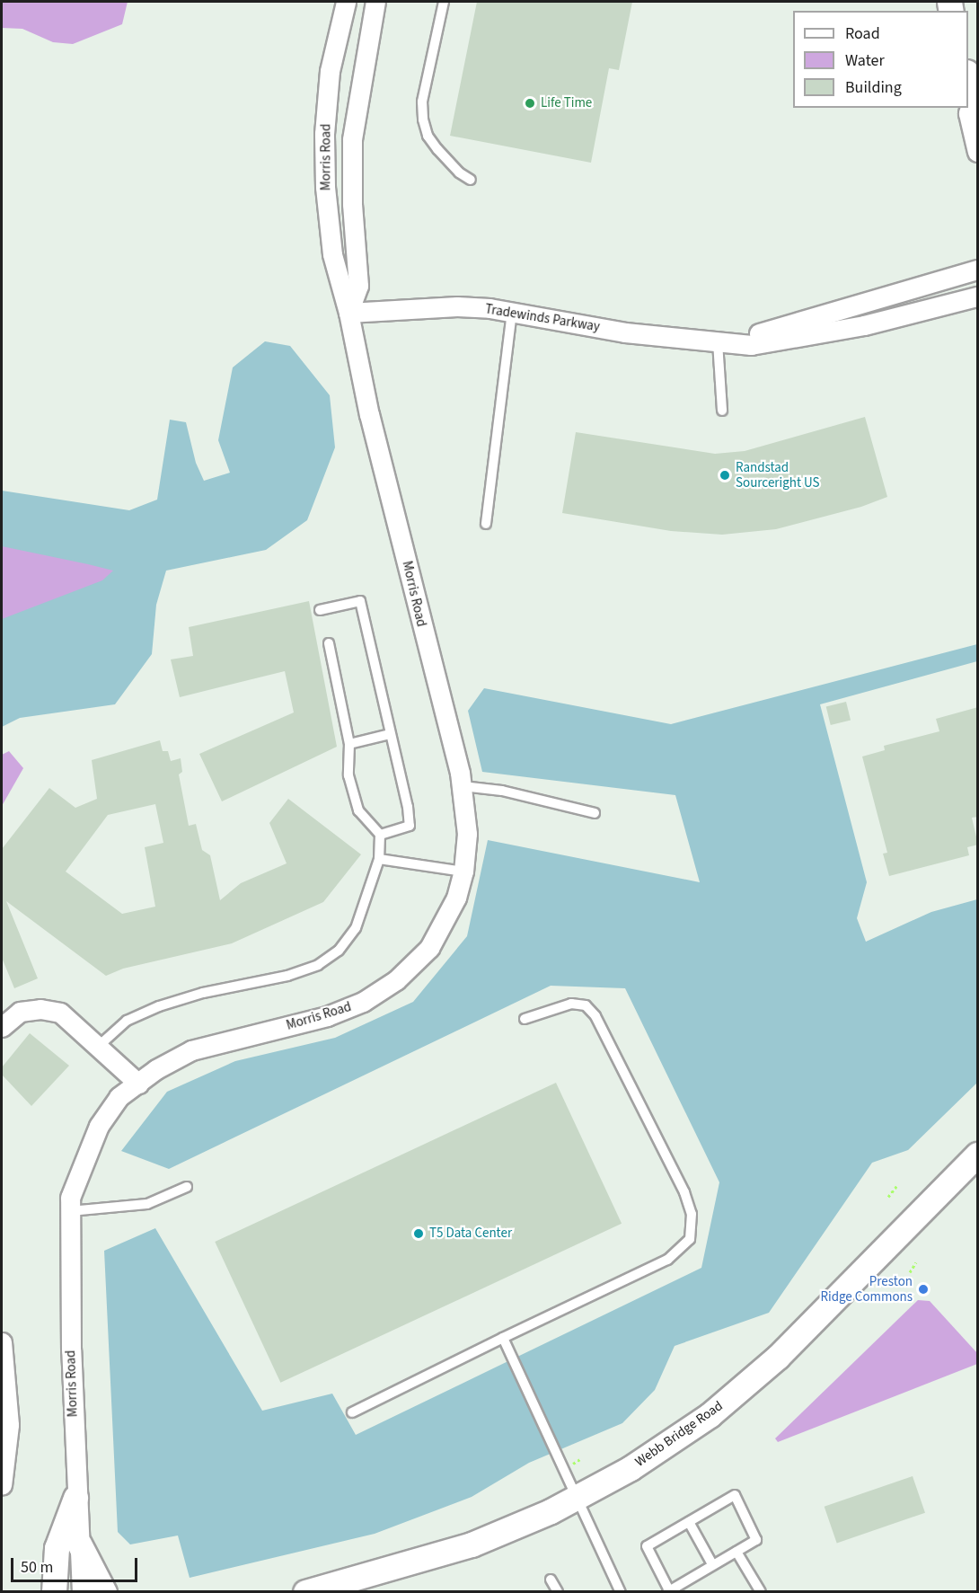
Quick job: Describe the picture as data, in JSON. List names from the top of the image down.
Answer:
{
  "streets": {
    "street": ["Morris Road", "Tradewinds Parkway", "Webb Bridge Road"]
  },
  "crossings": [
    ["Morris Road", "Tradewinds Parkway"]
  ],
  "places": [
    "Life Time",
    "Randstad Sourceright US",
    "T5 Data Center",
    "Preston Ridge Commons"
  ],
  "legend": ["Road", "Water", "Building"],
  "scale_bar": "50 m"
}
